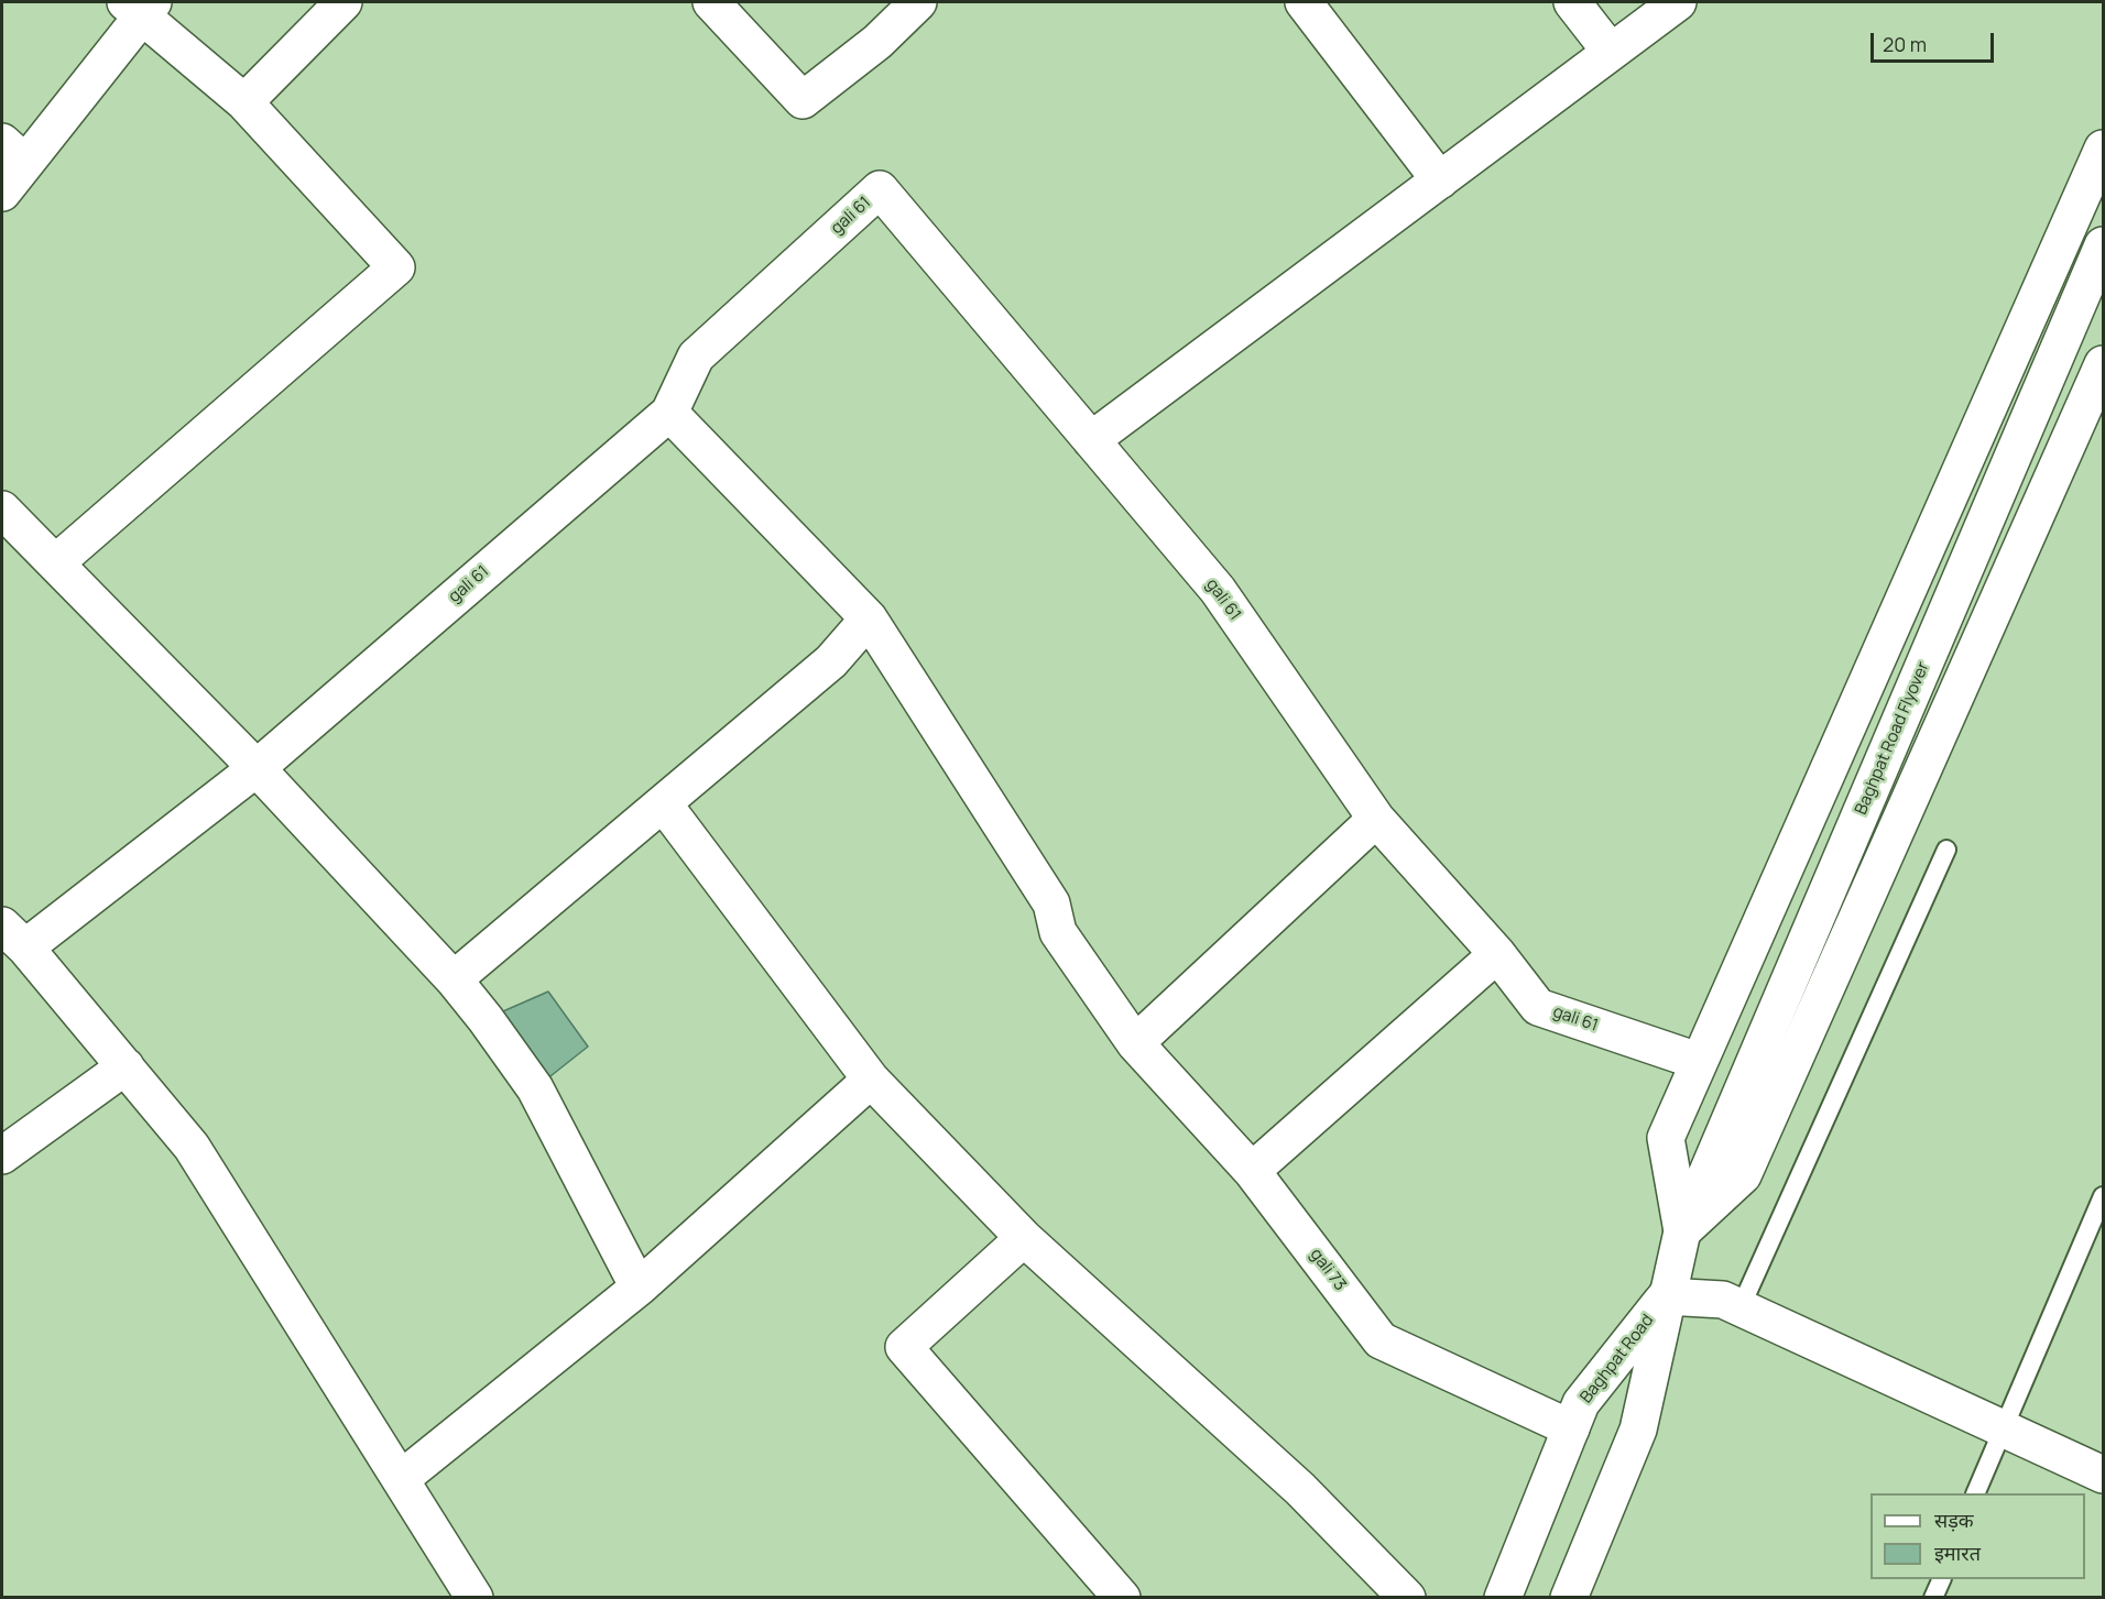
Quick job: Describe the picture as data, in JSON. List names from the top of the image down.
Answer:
{
  "streets": {
    "street": [
      "gali 61",
      "Baghpat Road Flyover",
      "gali 73",
      "Baghpat Road"
    ]
  },
  "crossings": [
    ["gali 61", "gali 73"],
    ["Baghpat Road Flyover", "Baghpat Road"],
    ["gali 73", "Baghpat Road"]
  ],
  "legend": ["सड़क", "इमारत"],
  "scale_bar": "20 m"
}
